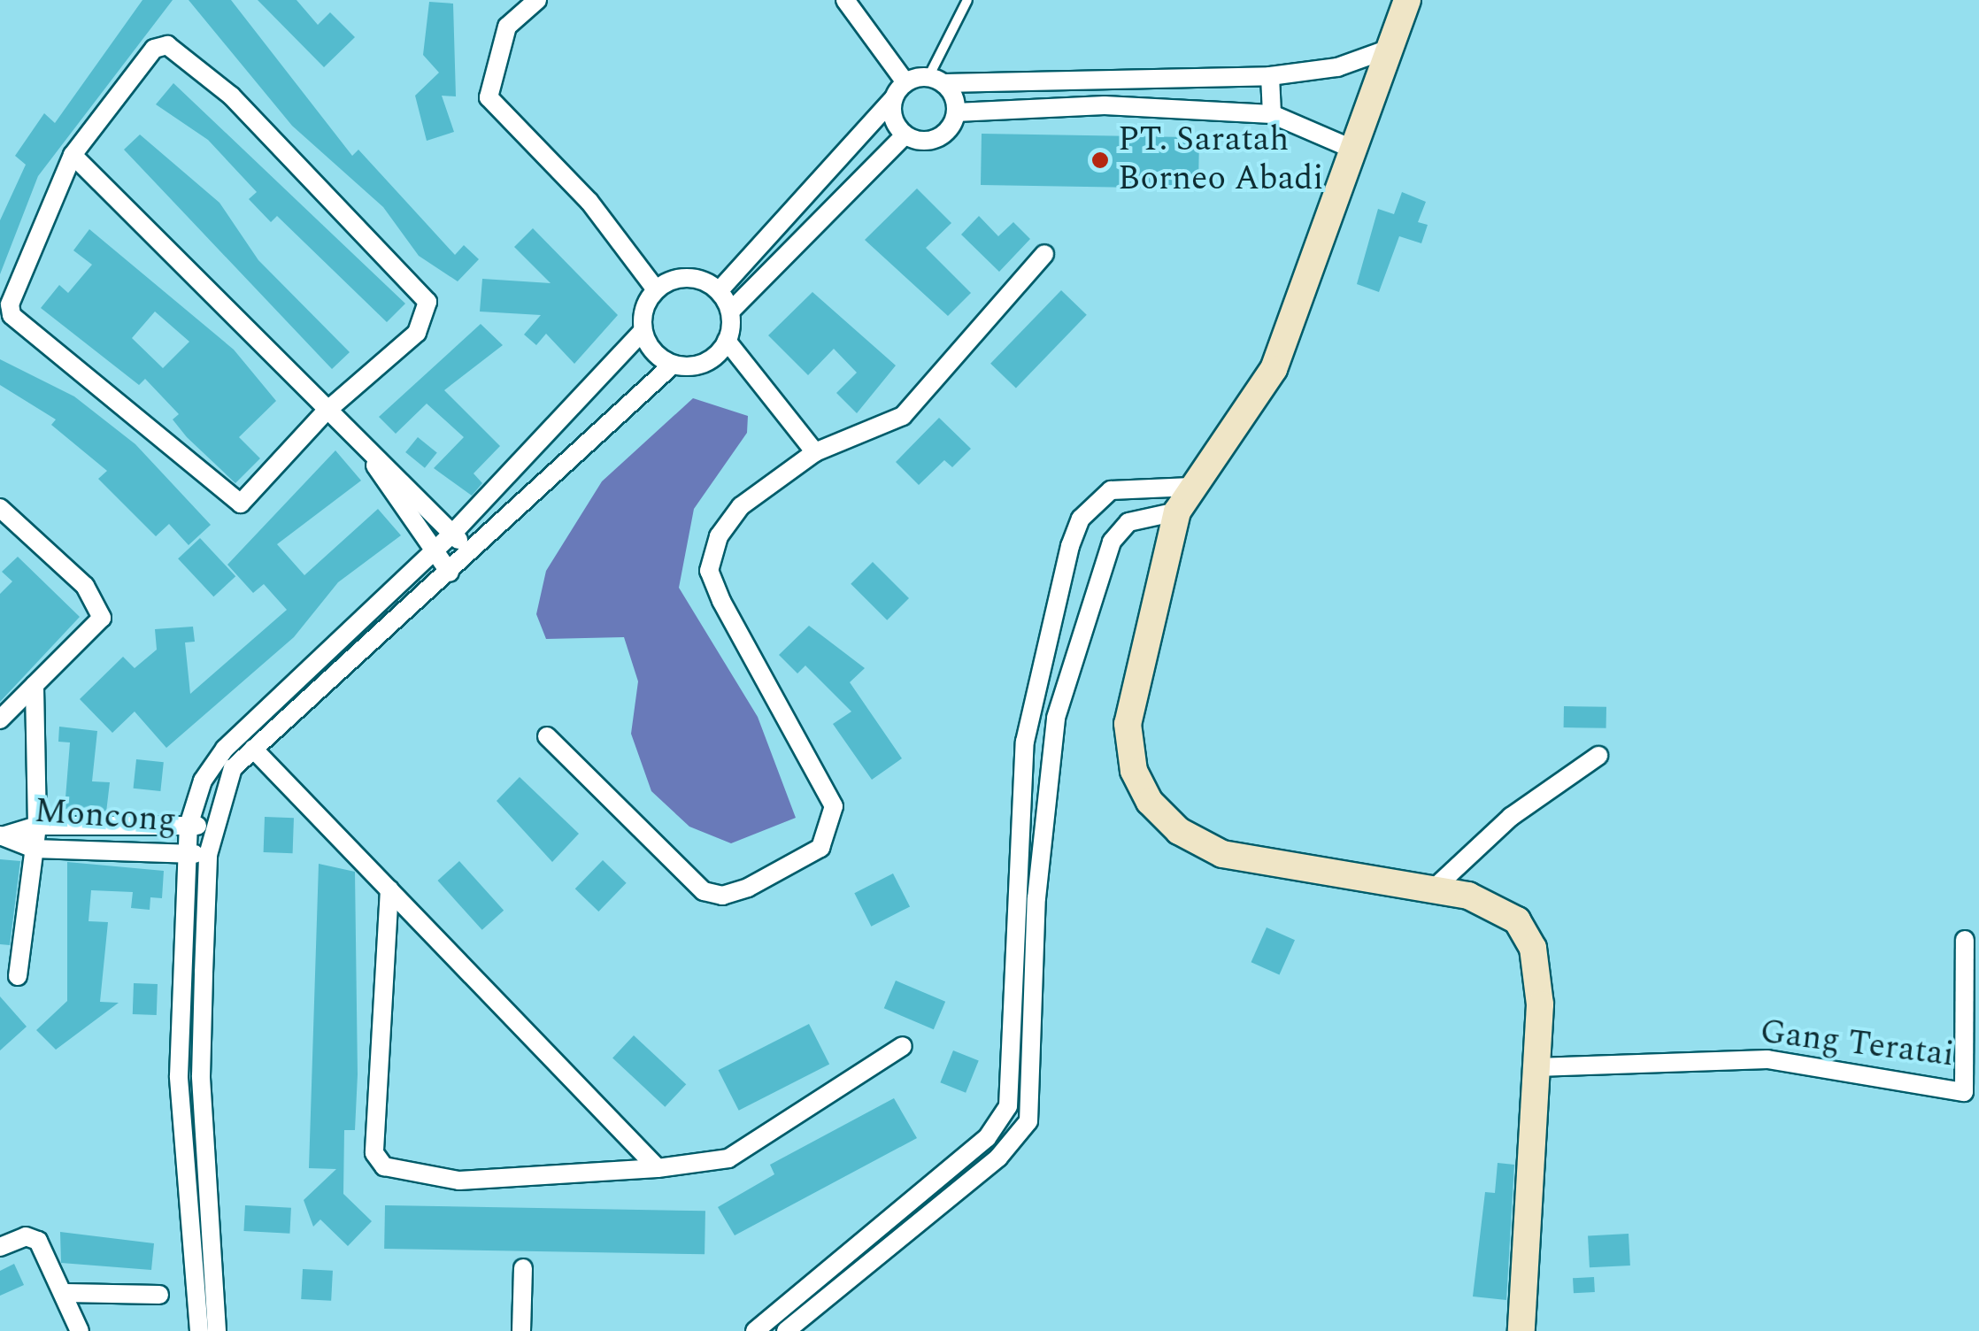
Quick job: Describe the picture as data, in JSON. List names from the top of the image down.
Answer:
{
  "streets": {
    "street": ["Moncong", "Gang Teratai"]
  },
  "places": ["PT. Saratah Borneo Abadi"]
}
